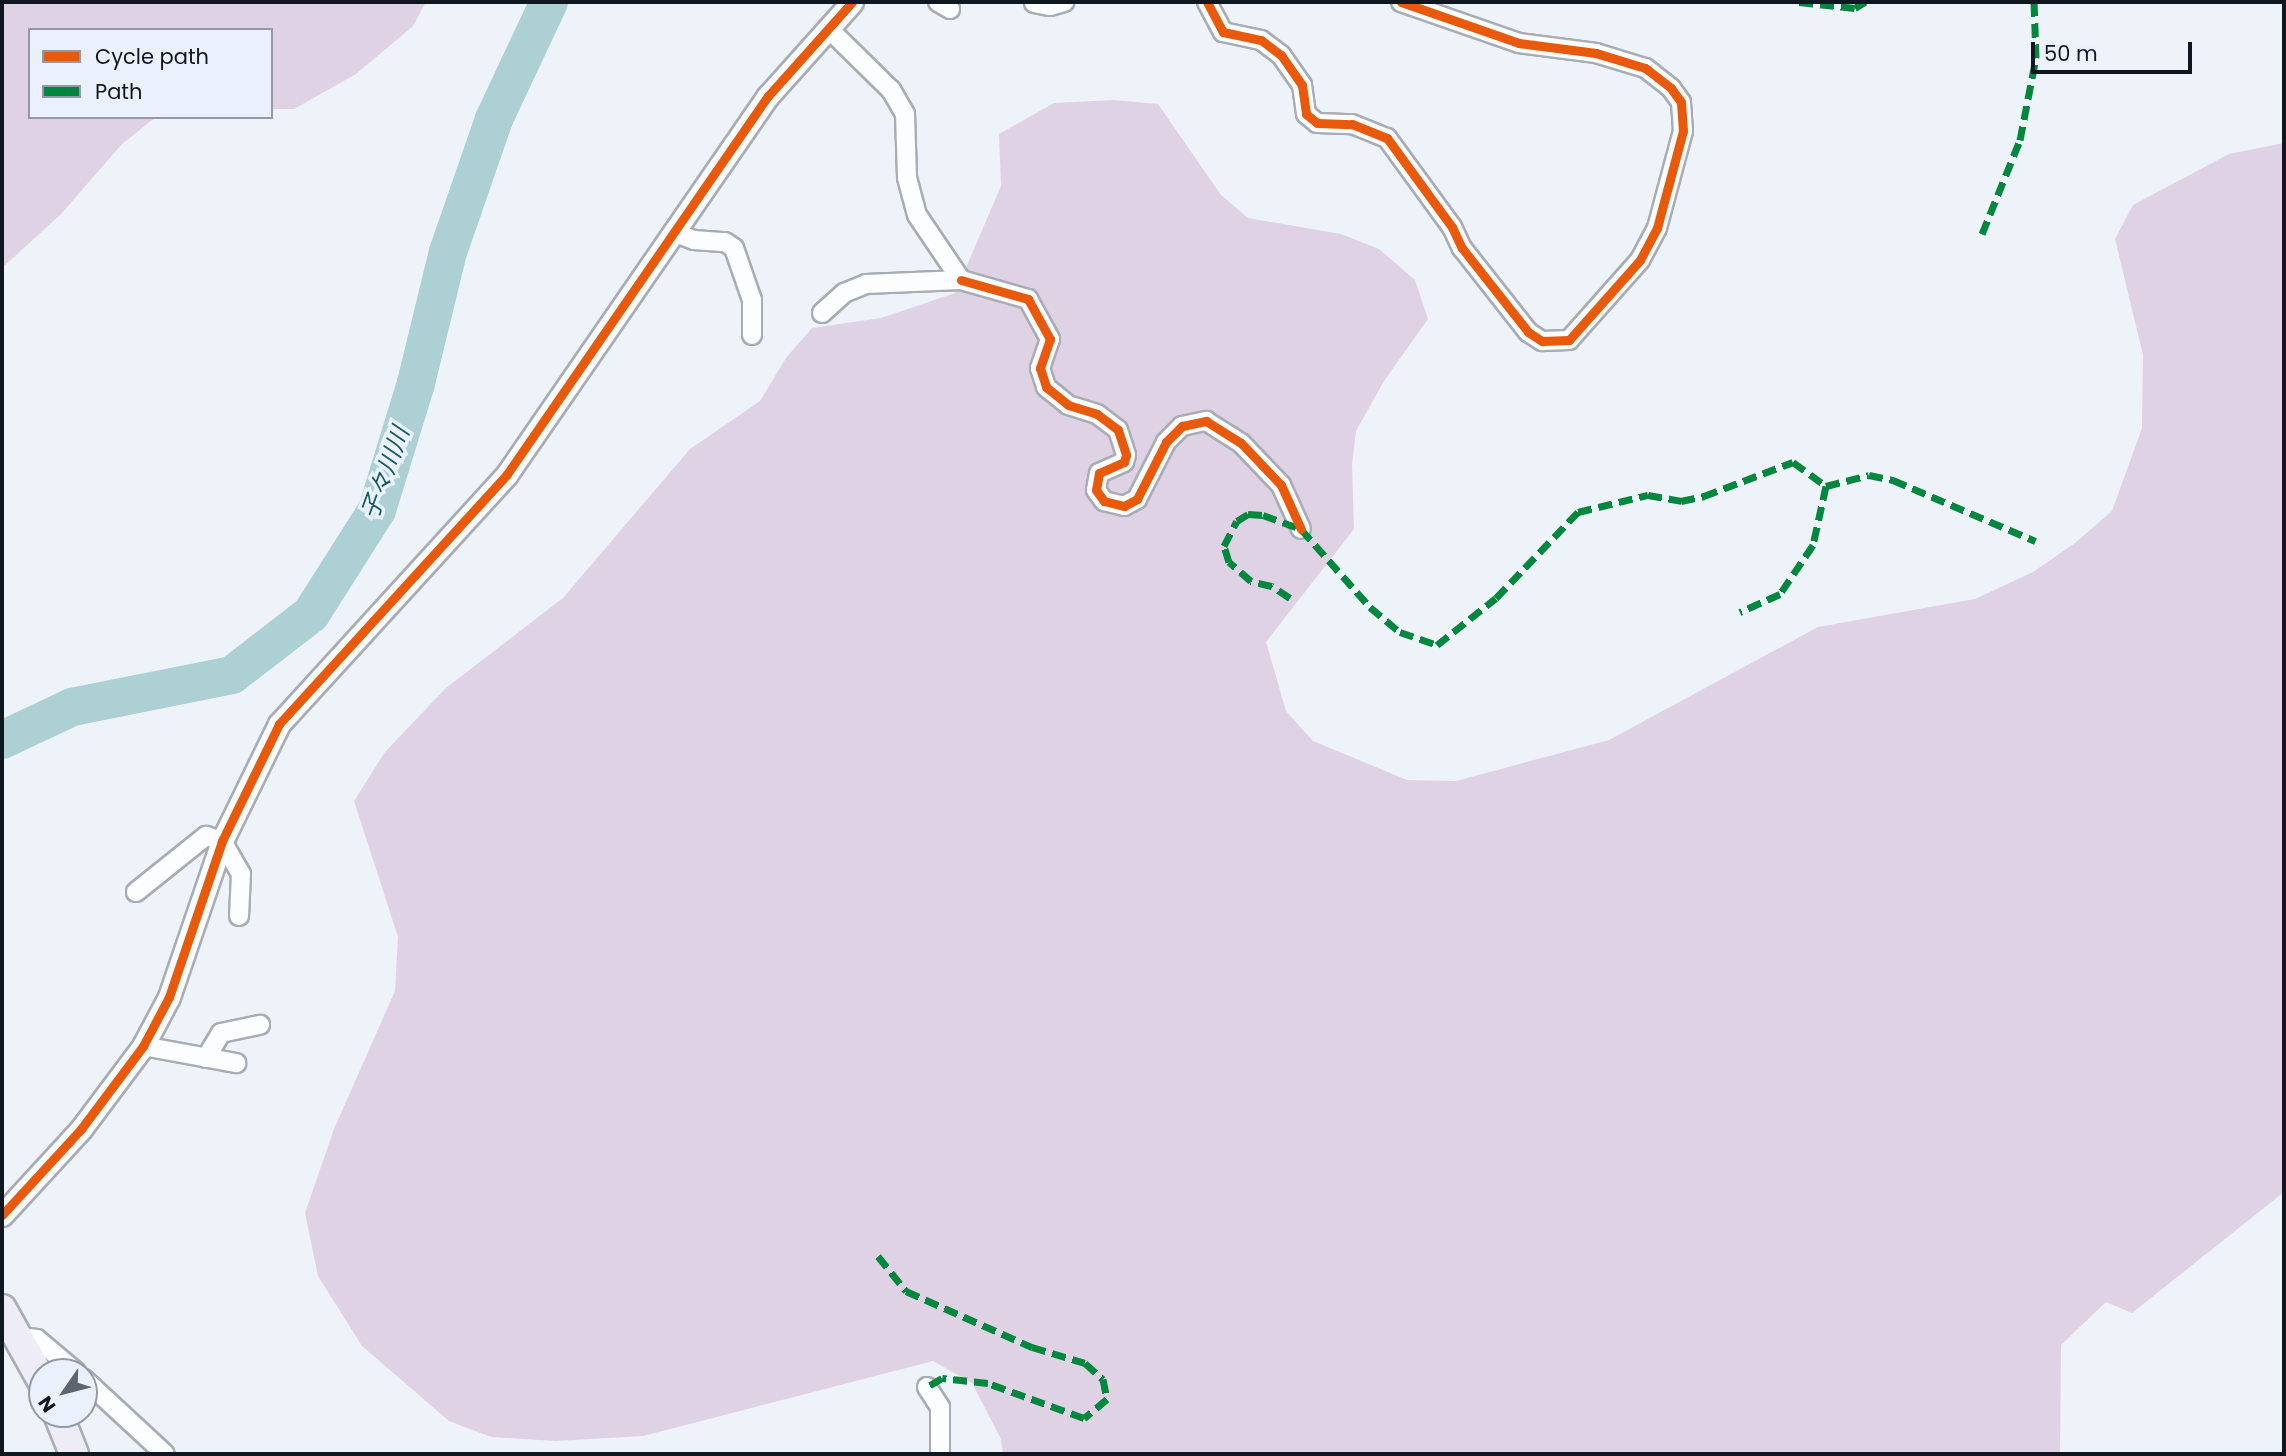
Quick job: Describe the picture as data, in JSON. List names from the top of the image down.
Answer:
{
  "water": ["子々川川"],
  "legend": ["Cycle path", "Path"],
  "scale_bar": "50 m",
  "north": "bottom left"
}
